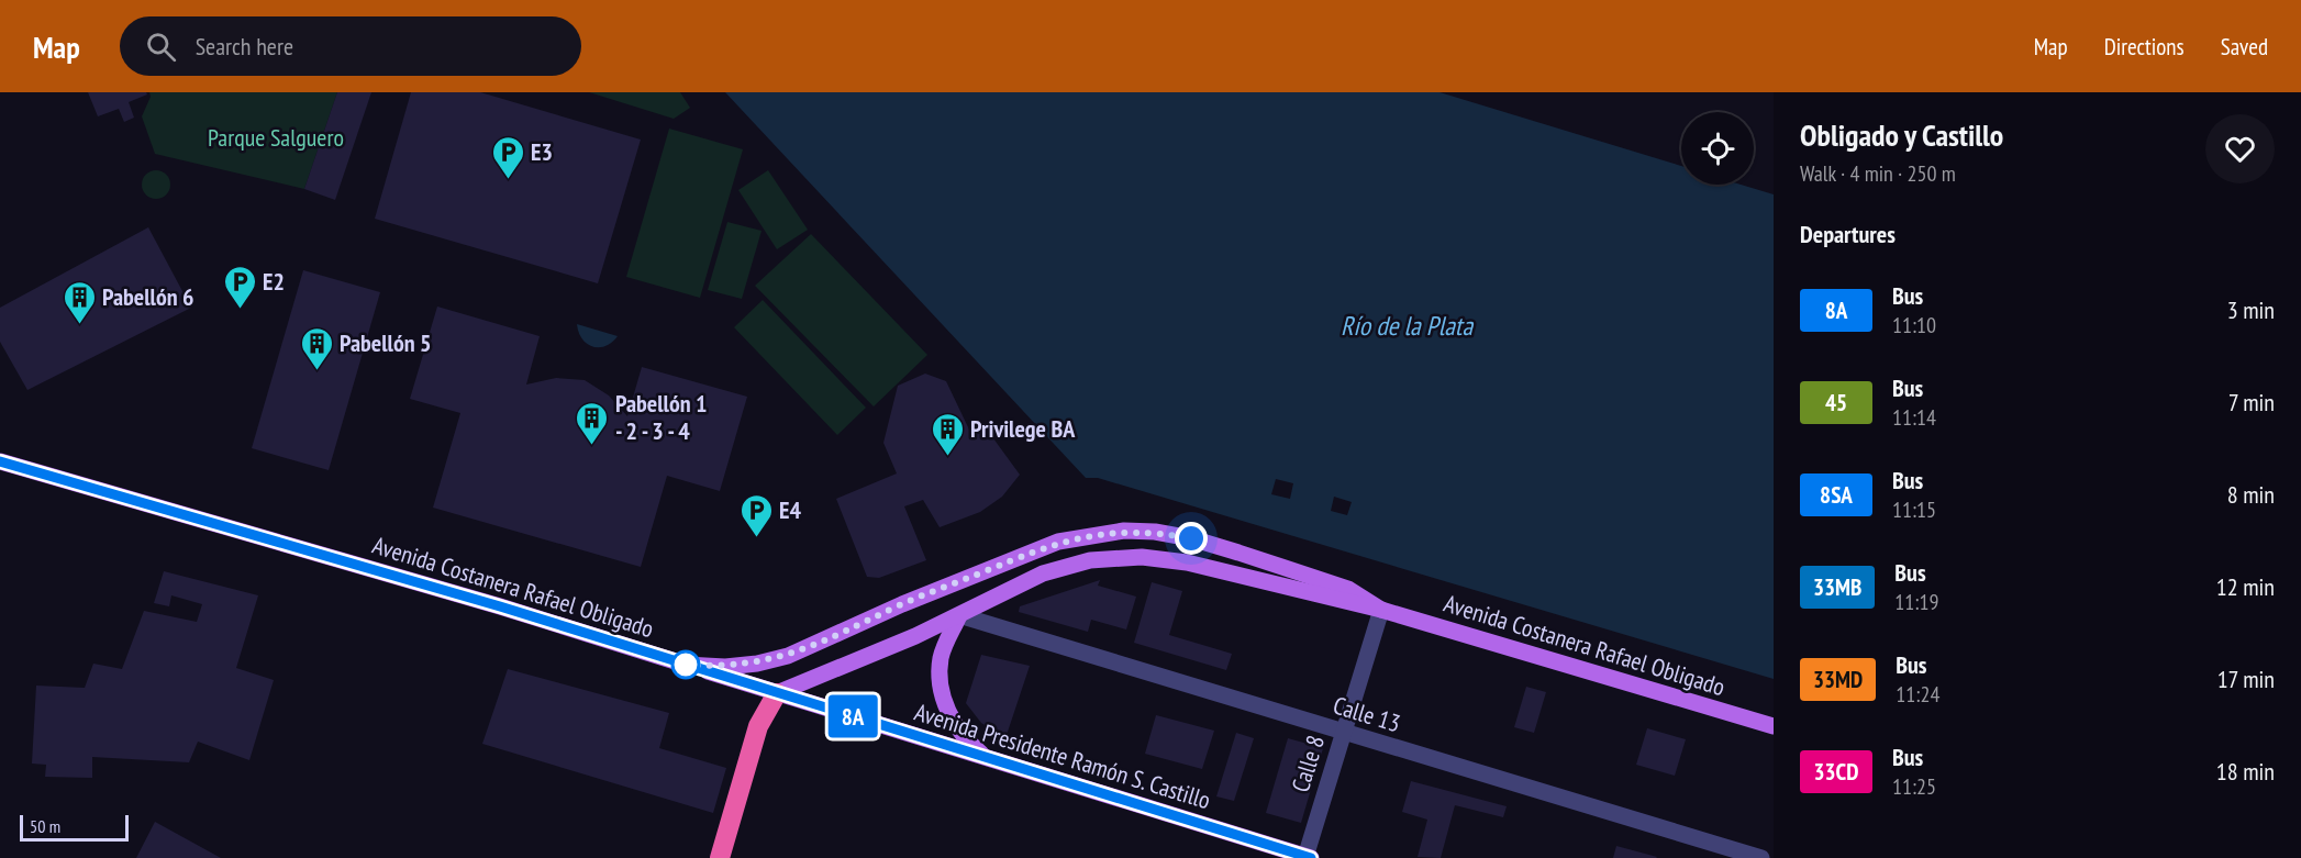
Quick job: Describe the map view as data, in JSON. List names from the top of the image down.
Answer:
{
  "streets": {
    "main road": ["Avenida Costanera Rafael Obligado", "Avenida Presidente Ramón S. Castillo"],
    "street": ["Calle 13", "Calle 8"]
  },
  "crossings": [
    ["Avenida Costanera Rafael Obligado", "Calle 13"],
    ["Avenida Costanera Rafael Obligado", "Avenida Presidente Ramón S. Castillo"],
    ["Avenida Costanera Rafael Obligado", "Calle 8"],
    ["Calle 13", "Calle 8"],
    ["Avenida Presidente Ramón S. Castillo", "Calle 8"]
  ],
  "water": ["Río de la Plata"],
  "parks": ["Parque Salguero"],
  "places": {
    "parking": ["E3", "E2", "E4"],
    "building": [
      "Pabellón 6",
      "Pabellón 5",
      "Pabellón 1 - 2 - 3 - 4",
      "Privilege BA"
    ]
  },
  "lines": ["bus line 8A"],
  "scale_bar": "50 m",
  "page": {
    "header": "Map",
    "search": "Search here",
    "nav": ["Map", "Directions", "Saved"],
    "on_map": "8A",
    "heading": [
      ["Obligado y Castillo", "Walk · 4 min · 250 m"],
      "Departures"
    ],
    "list": [
      {
        "mark": "8A",
        "name": "Bus",
        "note": "11:10",
        "value": "3 min"
      },
      {
        "mark": "45",
        "name": "Bus",
        "note": "11:14",
        "value": "7 min"
      },
      {
        "mark": "8SA",
        "name": "Bus",
        "note": "11:15",
        "value": "8 min"
      },
      {
        "mark": "33MB",
        "name": "Bus",
        "note": "11:19",
        "value": "12 min"
      },
      {
        "mark": "33MD",
        "name": "Bus",
        "note": "11:24",
        "value": "17 min"
      },
      {
        "mark": "33CD",
        "name": "Bus",
        "note": "11:25",
        "value": "18 min"
      }
    ],
    "scale": "50 m"
  }
}
